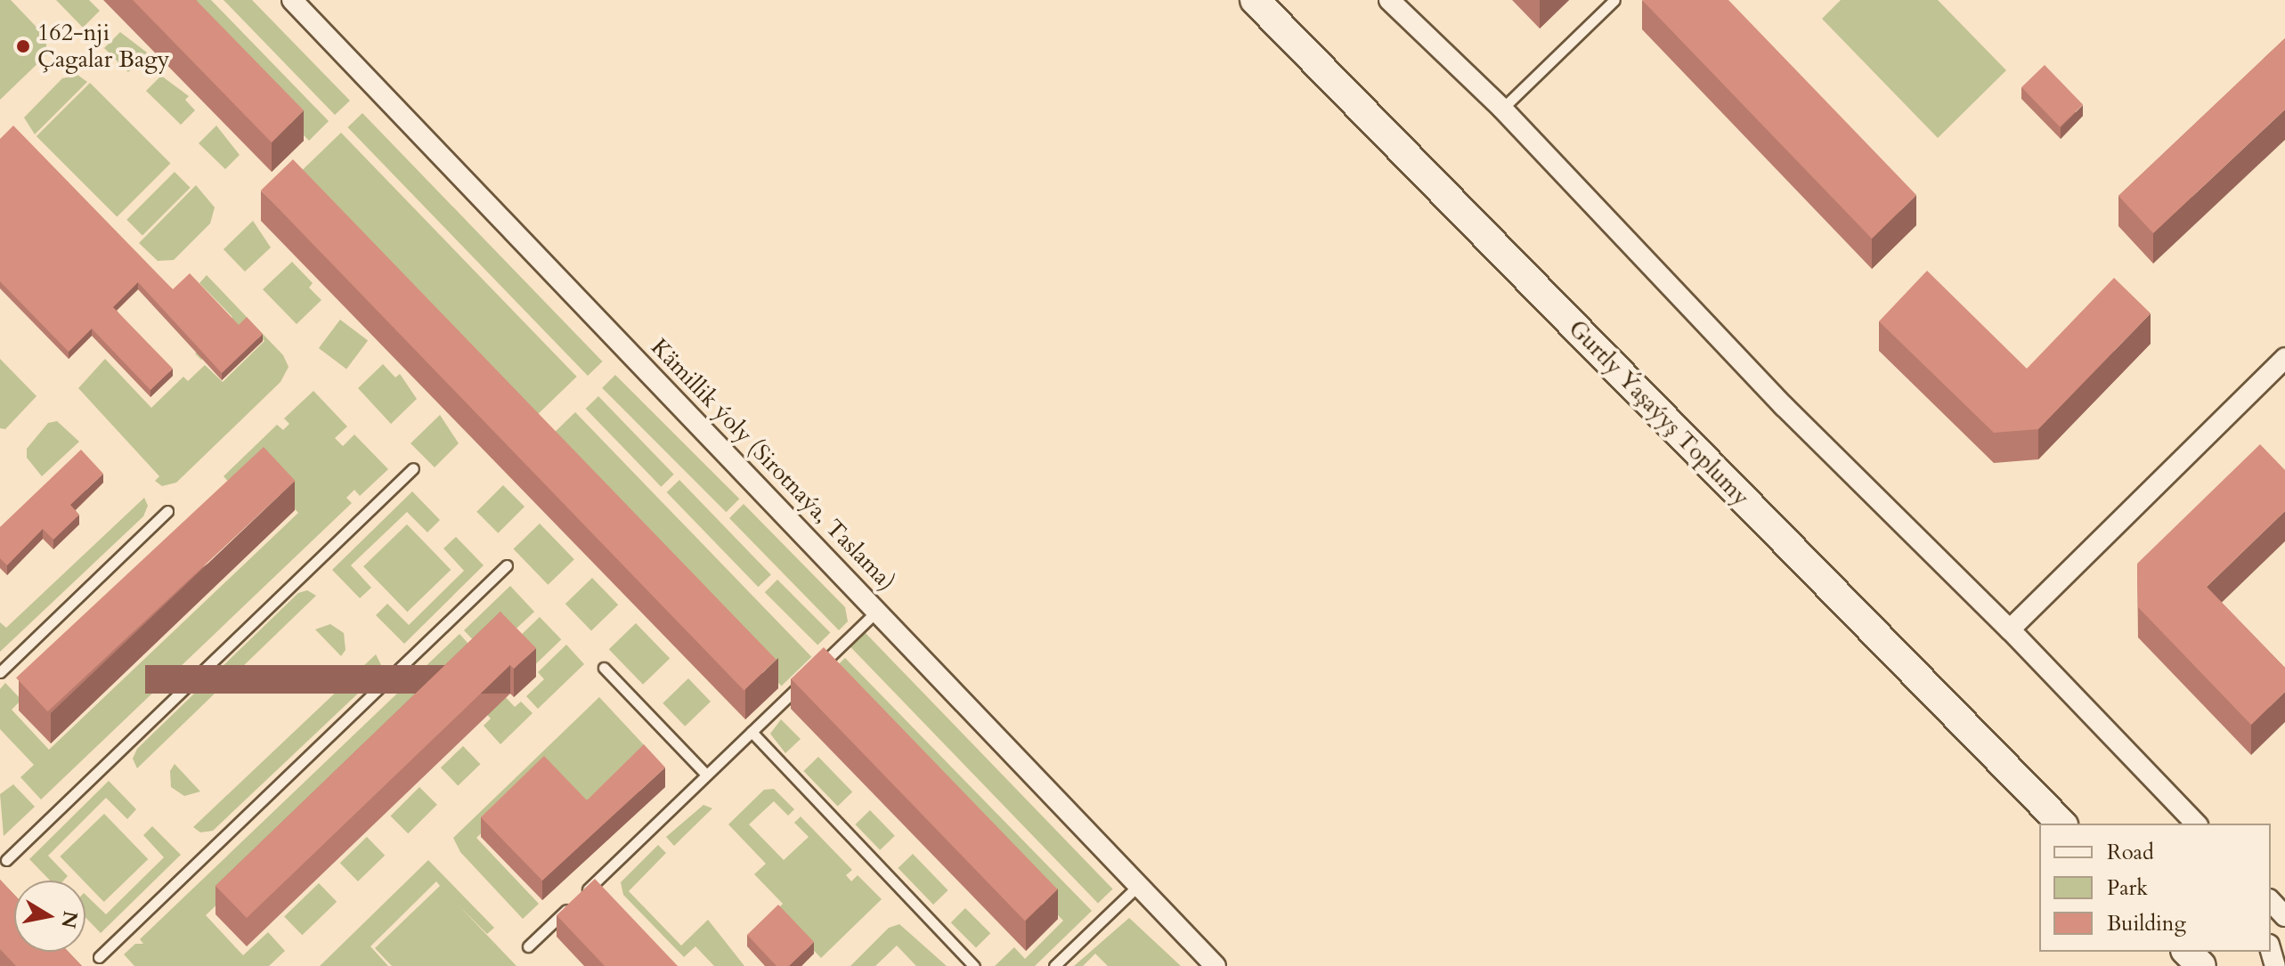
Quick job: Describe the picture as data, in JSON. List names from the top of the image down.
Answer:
{
  "streets": {
    "street": ["Gurtly Ýaşaýyş Toplumy", "Kämillik ýoly (Sirotnaýa, Taslama)"]
  },
  "places": ["162-nji Çagalar Bagy"],
  "legend": ["Road", "Park", "Building"],
  "north": "right"
}
